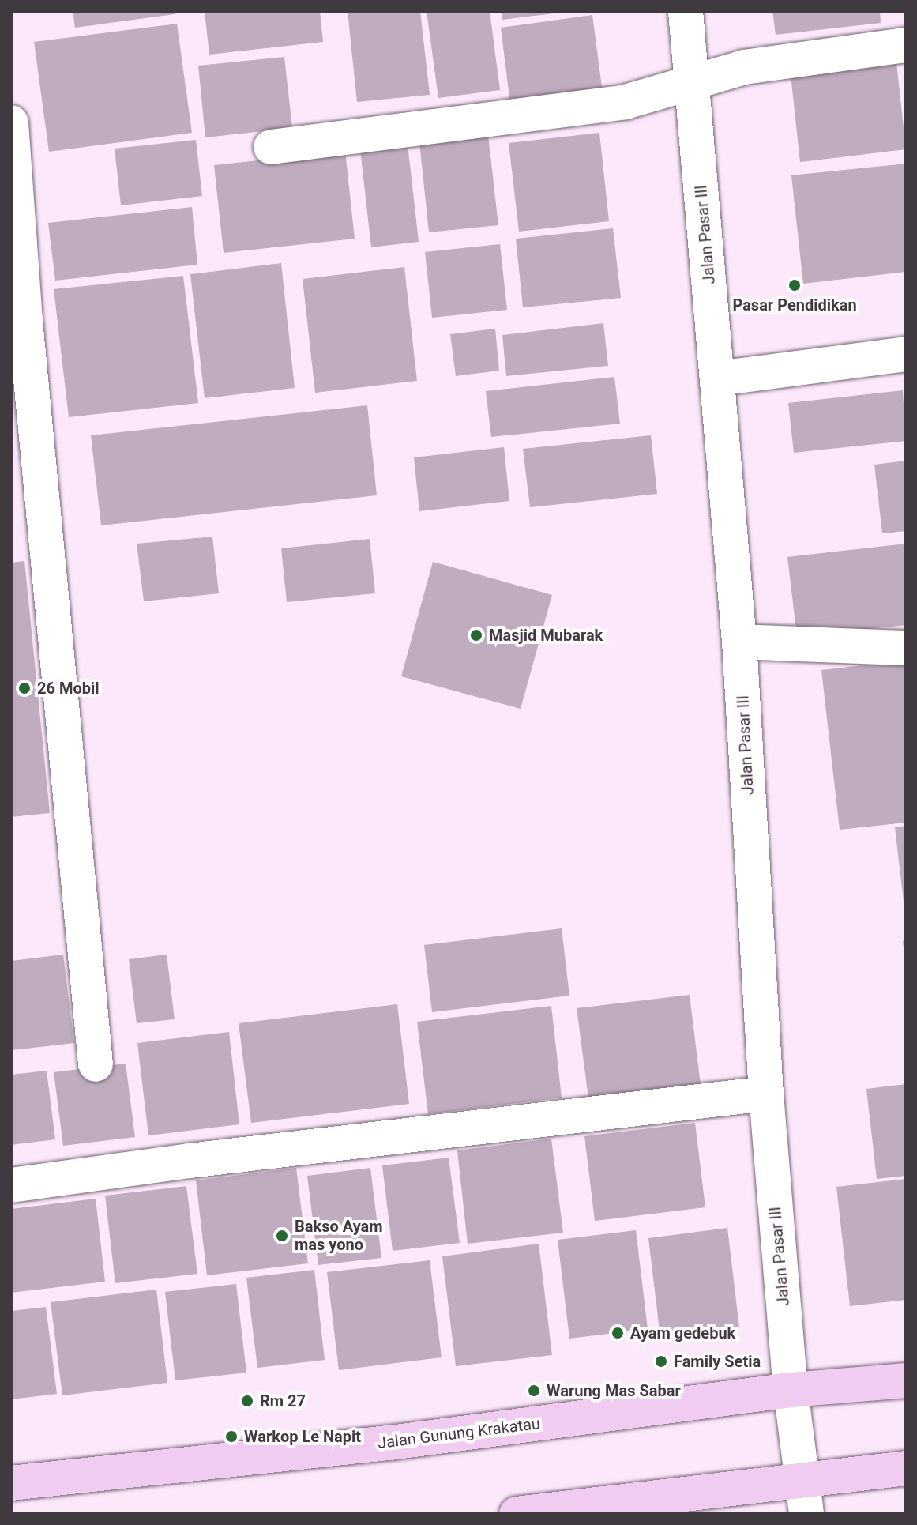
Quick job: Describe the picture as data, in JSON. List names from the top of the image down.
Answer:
{
  "streets": {
    "main road": ["Jalan Gunung Krakatau"],
    "street": ["Jalan Pasar III"]
  },
  "crossings": [
    ["Jalan Pasar III", "Jalan Gunung Krakatau"]
  ],
  "places": [
    "Pasar Pendidikan",
    "Masjid Mubarak",
    "26 Mobil",
    "Bakso Ayam mas yono",
    "Ayam gedebuk",
    "Family Setia",
    "Warung Mas Sabar",
    "Rm 27",
    "Warkop Le Napit"
  ]
}
